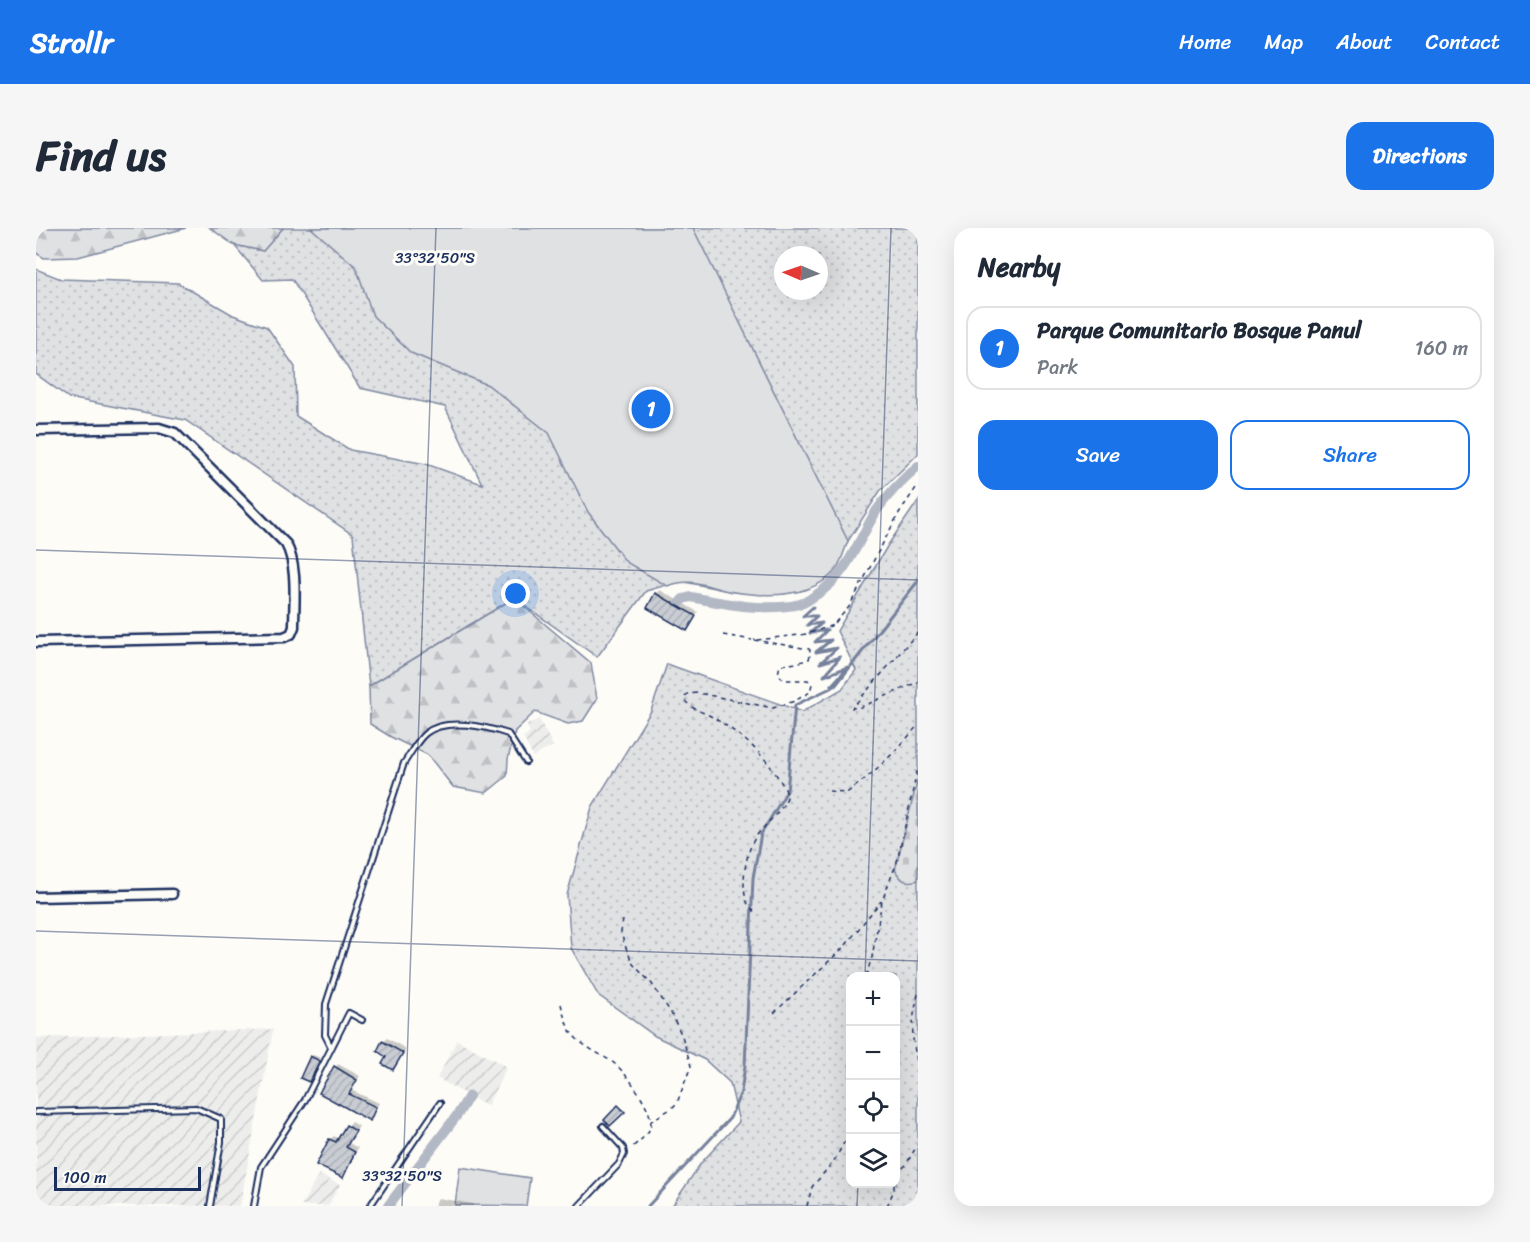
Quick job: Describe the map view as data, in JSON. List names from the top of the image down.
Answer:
{
  "scale_bar": "100 m",
  "north": "left",
  "page": {
    "header": "Strollr",
    "nav": [
      "Home",
      "Map",
      "About",
      "Contact"
    ],
    "title": "Find us",
    "buttons": [
      "Directions",
      ["Save", "Share"]
    ],
    "heading": "Nearby",
    "list": [
      {
        "mark": "1",
        "name": "Parque Comunitario Bosque Panul",
        "note": "Park",
        "value": "160 m"
      }
    ],
    "pins": "1",
    "map_buttons": ["+", "−"],
    "scale": "100 m"
  },
  "coordinates": ["33°32'50\"S"]
}
